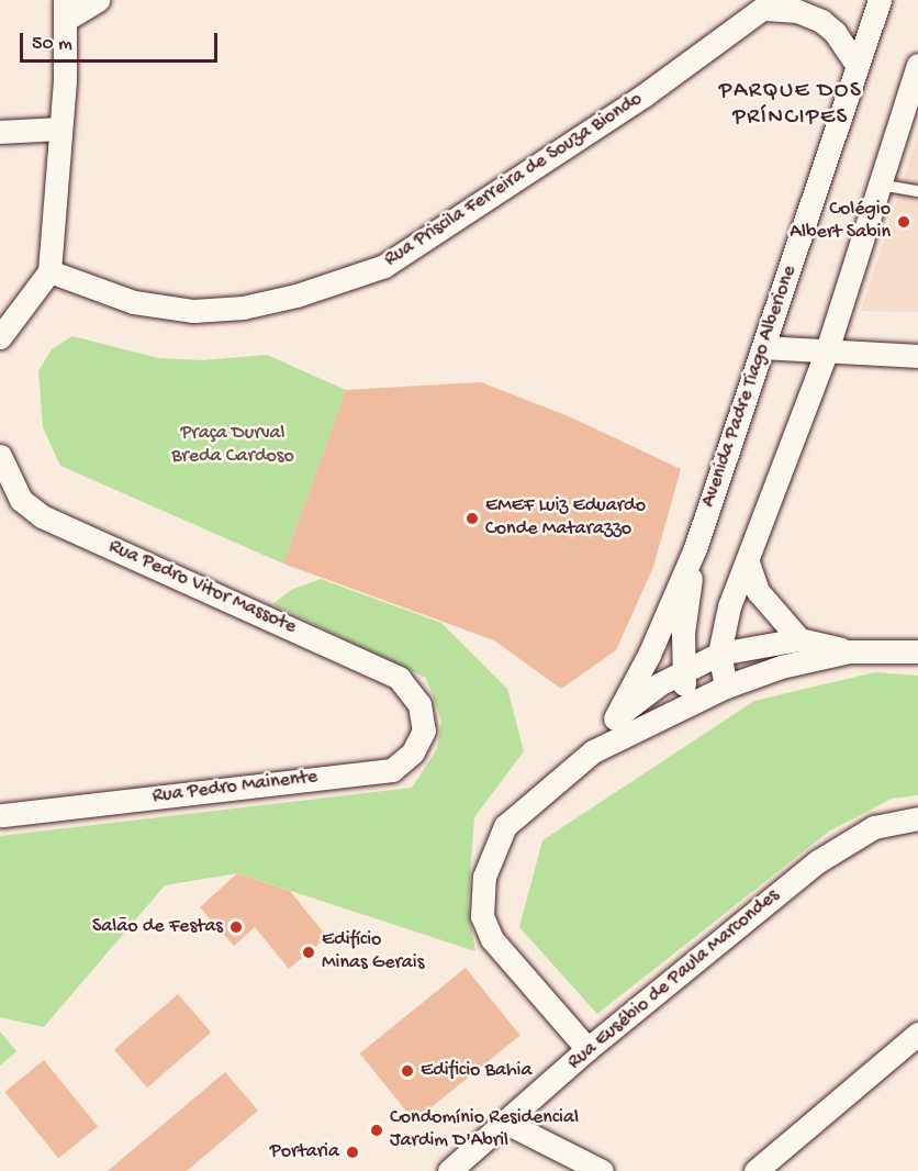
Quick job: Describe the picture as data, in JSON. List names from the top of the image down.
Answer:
{
  "streets": {
    "street": [
      "Rua Priscila Ferreira de Souza Biondo",
      "Avenida Padre Tiago Alberione",
      "Rua Pedro Vitor Massote",
      "Rua Pedro Mainente",
      "Rua Eusébio de Paula Marcondes"
    ]
  },
  "crossings": [
    ["Rua Priscila Ferreira de Souza Biondo", "Avenida Padre Tiago Alberione"],
    ["Rua Pedro Vitor Massote", "Rua Pedro Mainente"]
  ],
  "districts": ["PARQUE DOS PRÍNCIPES"],
  "parks": ["Praça Durval Breda Cardoso"],
  "places": [
    "Colégio Albert Sabin",
    "EMEF Luiz Eduardo Conde Matarazzo",
    "Salão de Festas",
    "Edifício Minas Gerais",
    "Edificio Bahia",
    "Condomínio Residencial Jardim D'Abril",
    "Portaria"
  ],
  "scale_bar": "50 m"
}
